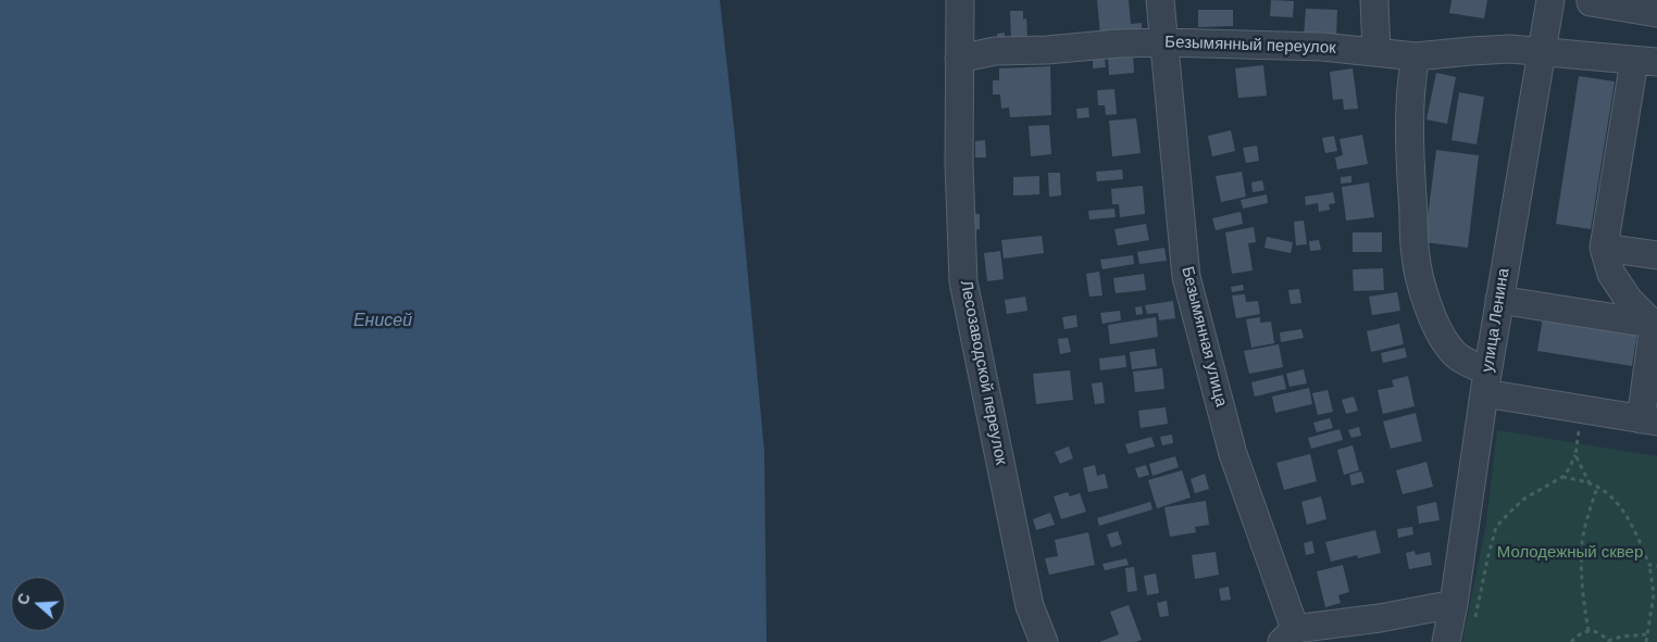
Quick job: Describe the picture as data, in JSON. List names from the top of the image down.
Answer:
{
  "streets": {
    "street": [
      "Безымянный переулок",
      "улица Ленина",
      "Безымянная улица",
      "Лесозаводской переулок"
    ]
  },
  "crossings": [
    ["Безымянный переулок", "улица Ленина"],
    ["Безымянный переулок", "Безымянная улица"],
    ["Безымянный переулок", "Лесозаводской переулок"]
  ],
  "water": ["Енисей"],
  "parks": ["Молодежный сквер"],
  "north": "left"
}
